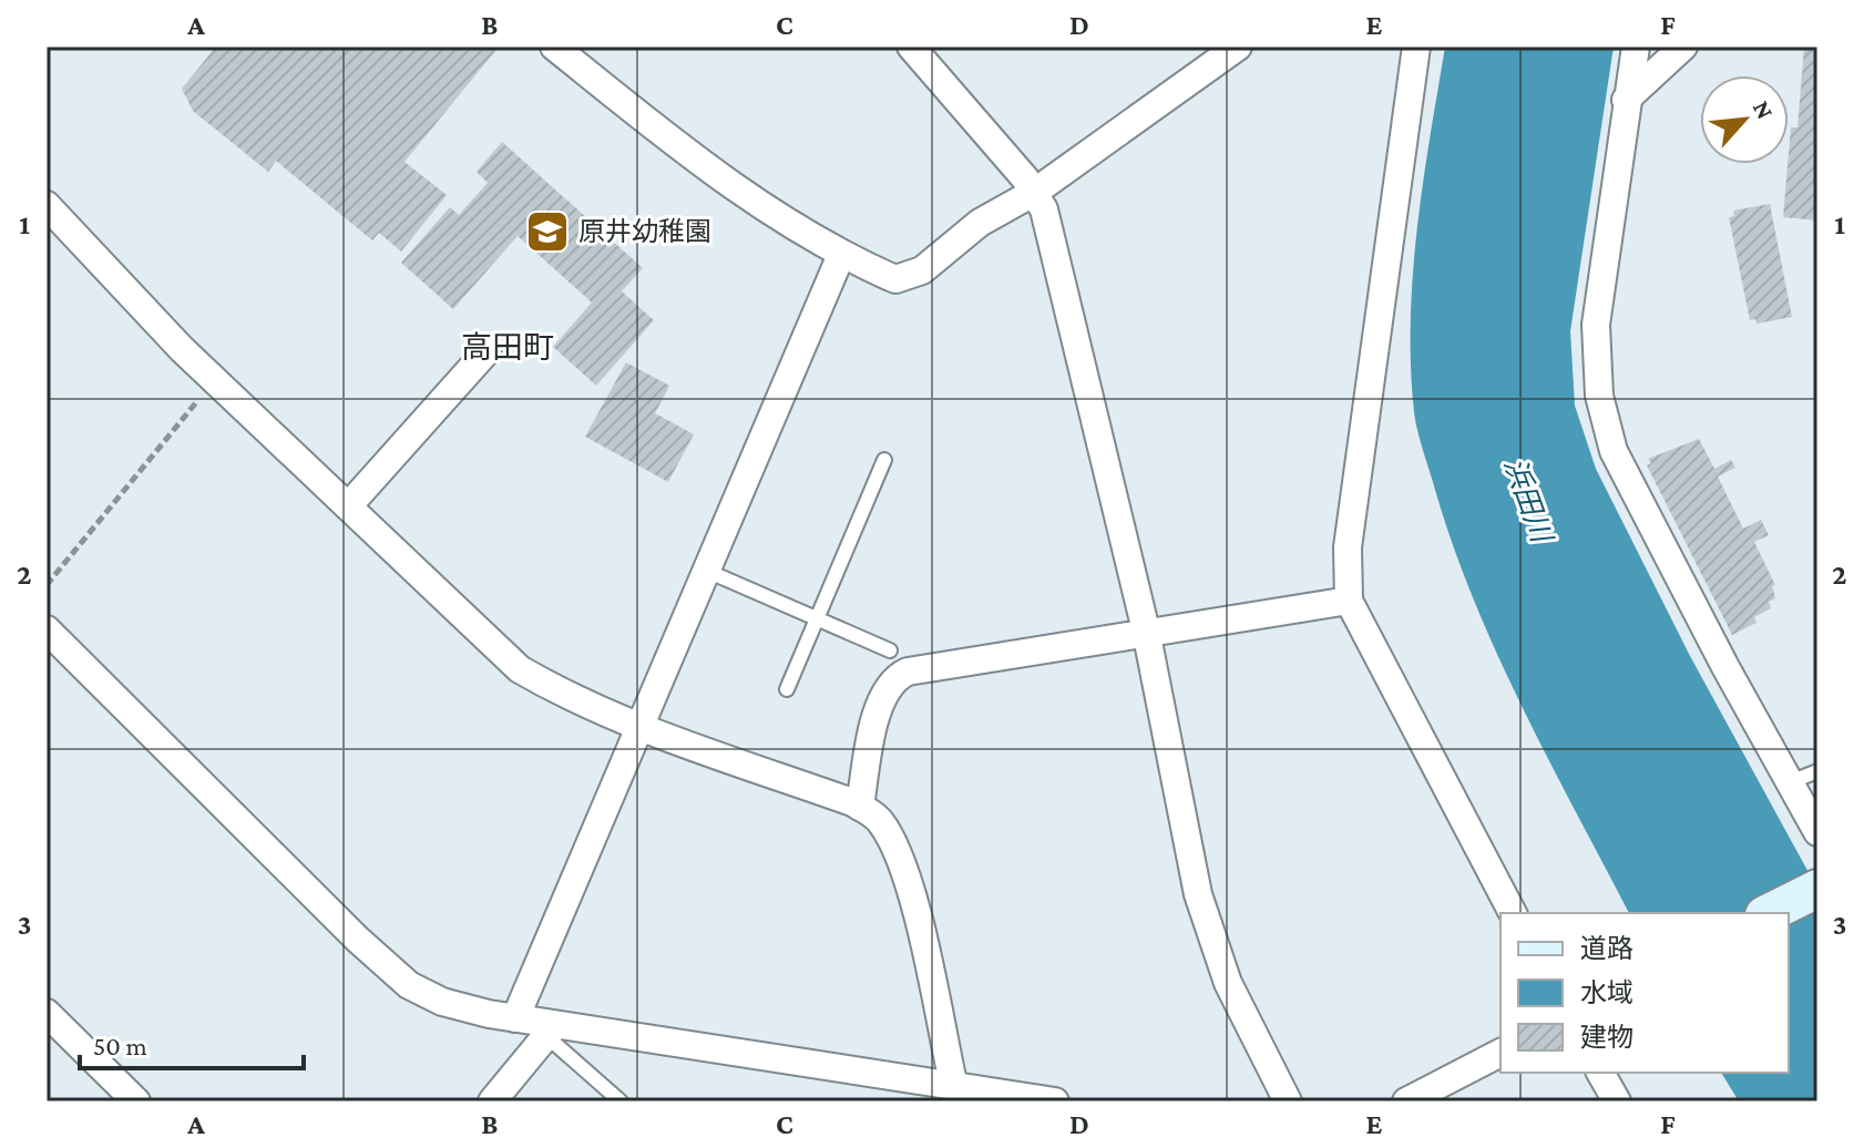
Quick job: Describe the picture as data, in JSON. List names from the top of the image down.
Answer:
{
  "districts": ["高田町"],
  "water": ["浜田川"],
  "places": {
    "school or university": ["原井幼稚園"]
  },
  "legend": ["道路", "水域", "建物"],
  "scale_bar": "50 m",
  "north": "top right",
  "grid": {
    "columns": [
      "A",
      "B",
      "C",
      "D",
      "E",
      "F"
    ],
    "rows": ["1", "2", "3"]
  }
}
